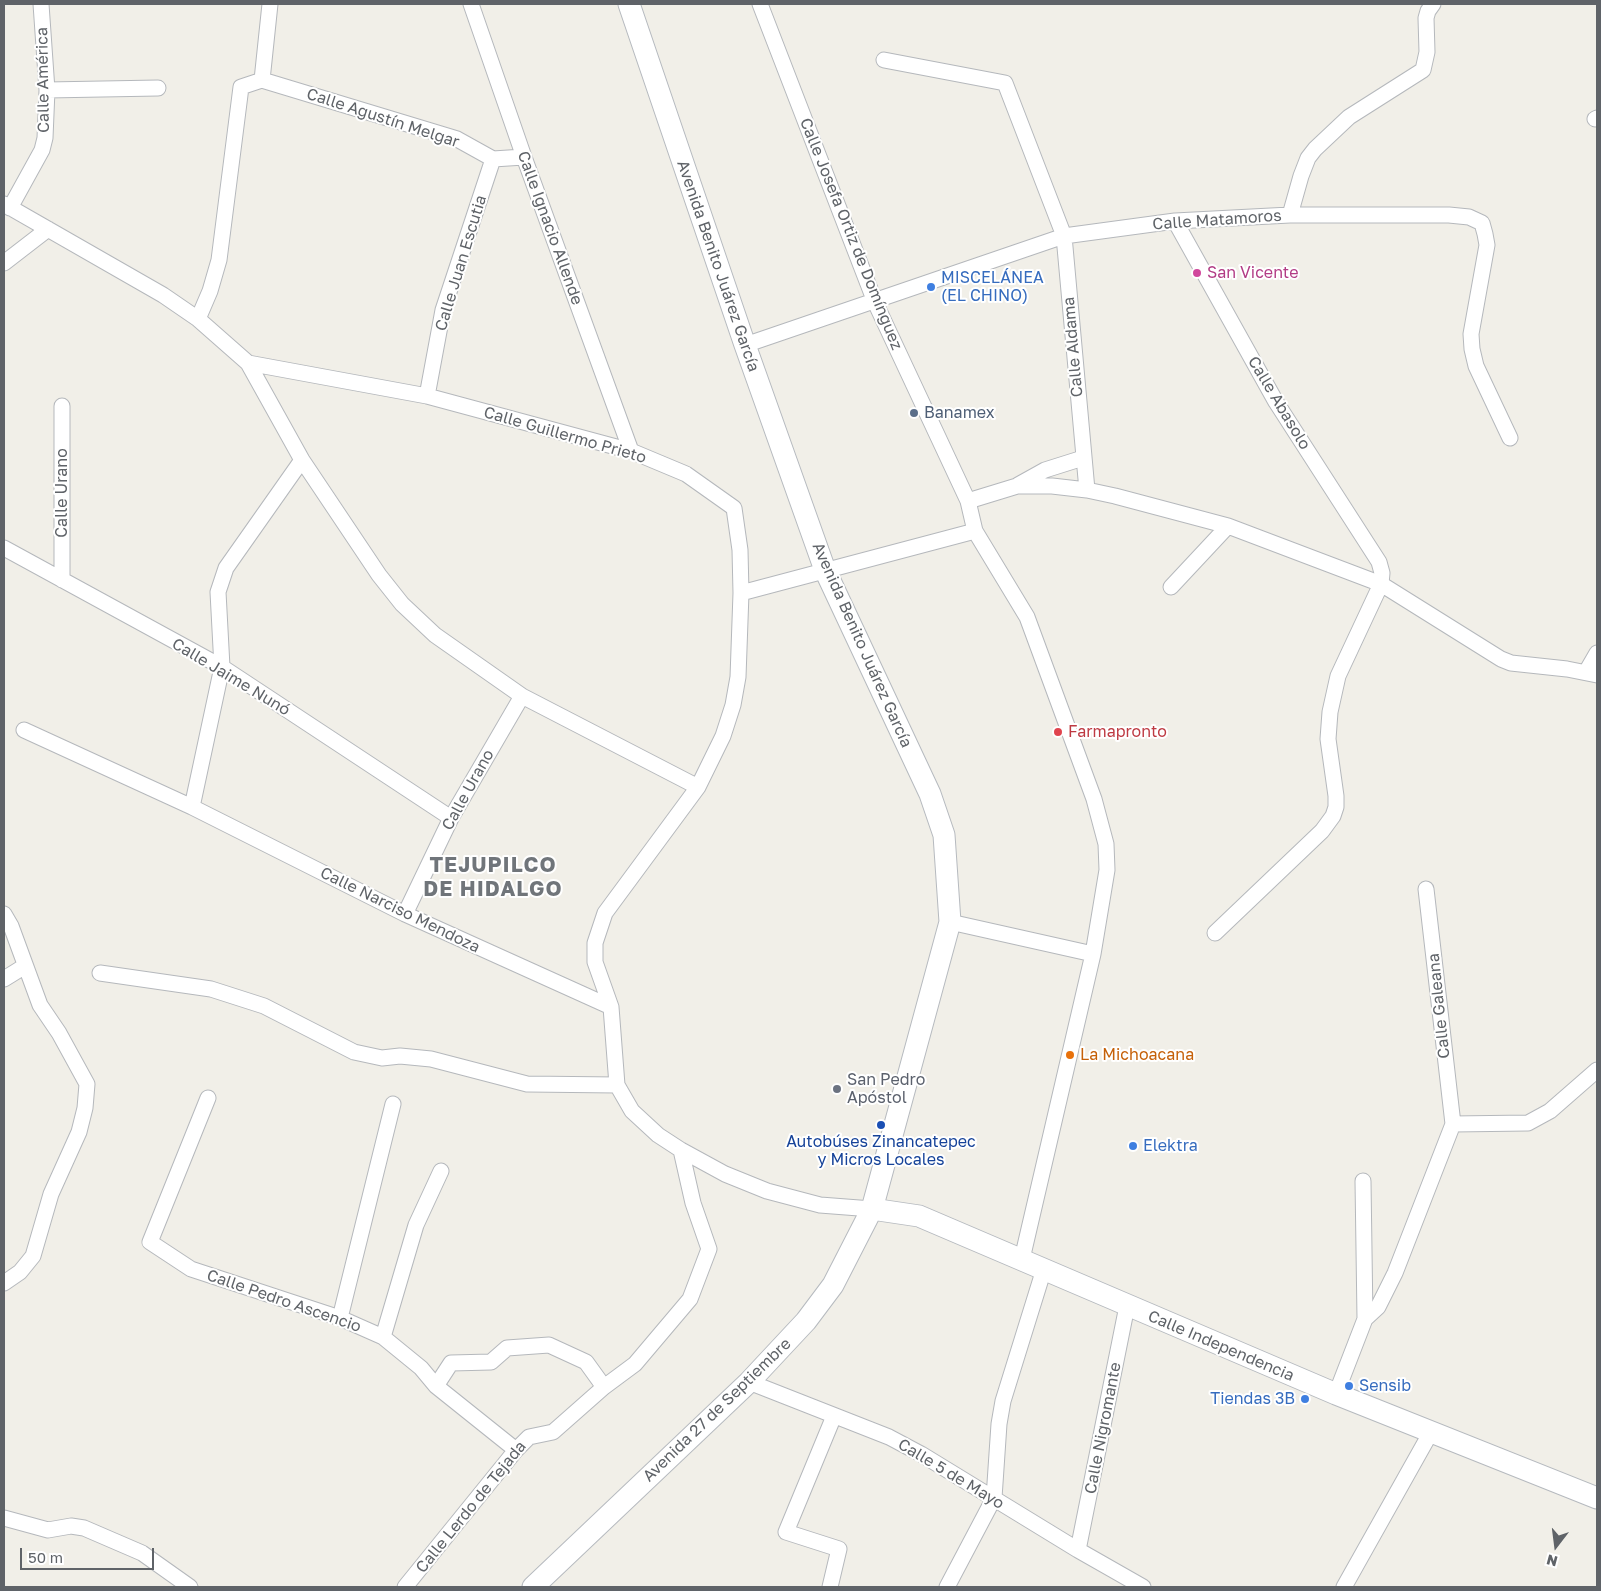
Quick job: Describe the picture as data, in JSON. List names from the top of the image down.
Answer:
{
  "streets": {
    "main road": ["Avenida Benito Juárez García", "Calle Independencia", "Avenida 27 de Septiembre"],
    "street": [
      "Calle América",
      "Calle Agustín Melgar",
      "Calle Matamoros",
      "Calle Ignacio Allende",
      "Calle Josefa Ortiz de Domínguez",
      "Calle Juan Escutia",
      "Calle Aldama",
      "Calle Abasolo",
      "Calle Guillermo Prieto",
      "Calle Urano",
      "Calle Jaime Nunó",
      "Calle Narciso Mendoza",
      "Calle Galeana",
      "Calle Pedro Ascencio",
      "Calle Nigromante",
      "Calle 5 de Mayo",
      "Calle Lerdo de Tejada"
    ]
  },
  "crossings": [
    ["Calle Agustín Melgar", "Calle Juan Escutia"],
    ["Calle Matamoros", "Calle Josefa Ortiz de Domínguez"],
    ["Calle Matamoros", "Avenida Benito Juárez García"],
    ["Calle Matamoros", "Calle Aldama"],
    ["Calle Matamoros", "Calle Abasolo"],
    ["Calle Ignacio Allende", "Calle Guillermo Prieto"],
    ["Calle Josefa Ortiz de Domínguez", "Calle Independencia"],
    ["Calle Juan Escutia", "Calle Guillermo Prieto"],
    ["Avenida Benito Juárez García", "Calle Independencia"],
    ["Avenida Benito Juárez García", "Avenida 27 de Septiembre"],
    ["Calle Guillermo Prieto", "Calle Narciso Mendoza"],
    ["Calle Urano", "Calle Jaime Nunó"],
    ["Calle Urano", "Calle Narciso Mendoza"],
    ["Calle Pedro Ascencio", "Calle Lerdo de Tejada"],
    ["Calle Independencia", "Avenida 27 de Septiembre"],
    ["Calle Independencia", "Calle Nigromante"],
    ["Avenida 27 de Septiembre", "Calle 5 de Mayo"],
    ["Calle Nigromante", "Calle 5 de Mayo"]
  ],
  "districts": ["TEJUPILCO DE HIDALGO"],
  "places": [
    "San Vicente",
    "MISCELÁNEA (EL CHINO)",
    "Banamex",
    "Farmapronto",
    "La Michoacana",
    "San Pedro Apóstol",
    "Autobúses Zinancatepec y Micros Locales",
    "Elektra",
    "Sensib",
    "Tiendas 3B"
  ],
  "scale_bar": "50 m",
  "north": "bottom"
}
